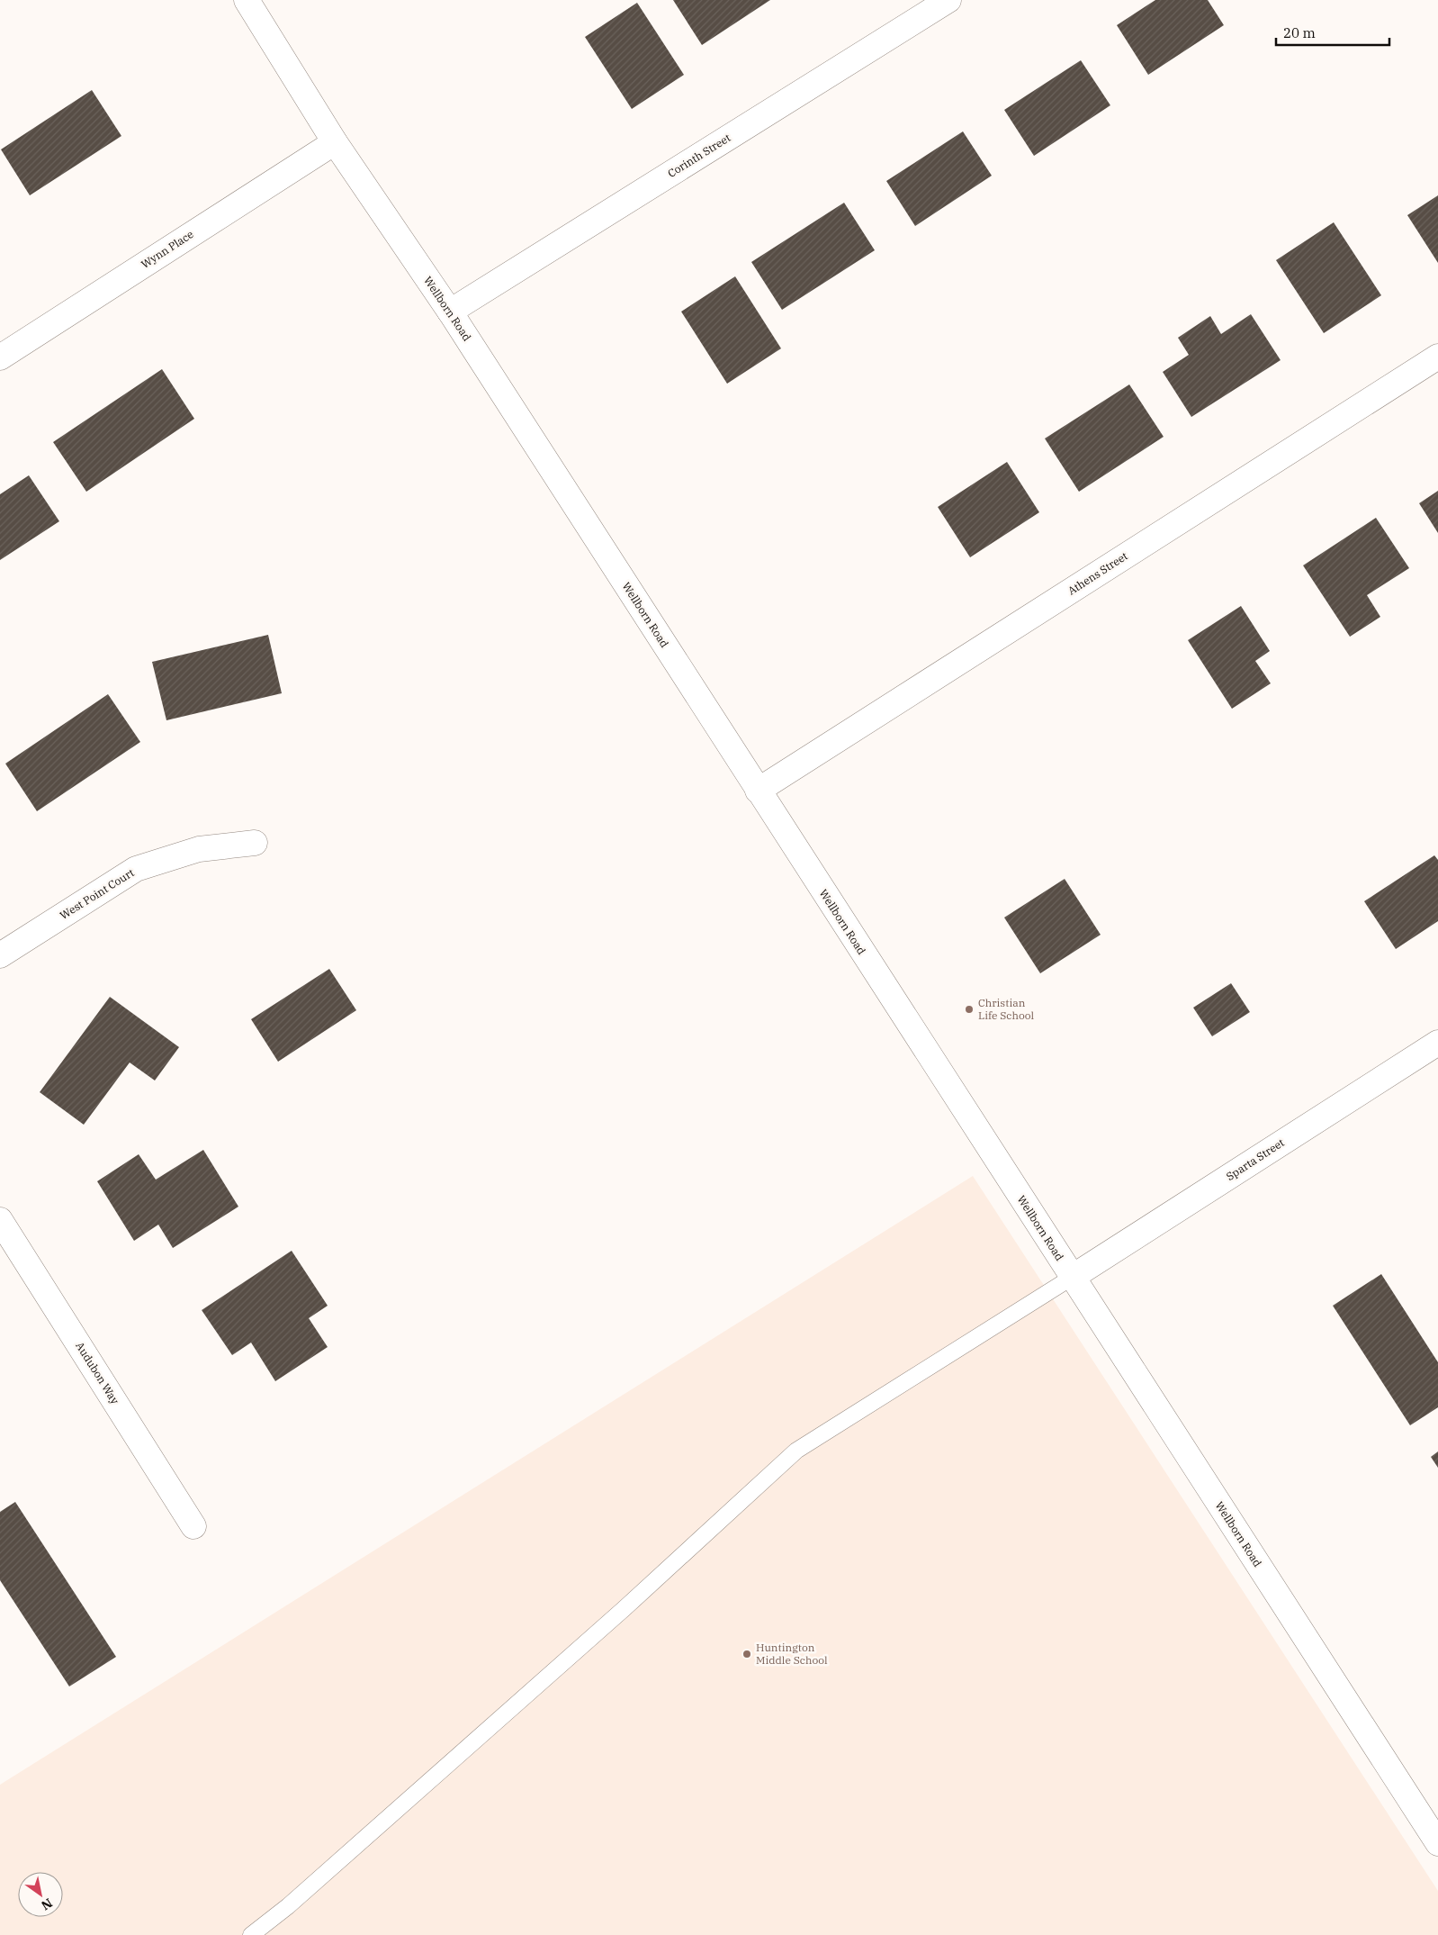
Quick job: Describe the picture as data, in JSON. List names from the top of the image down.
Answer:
{
  "streets": {
    "street": [
      "Corinth Street",
      "Wynn Place",
      "Wellborn Road",
      "Athens Street",
      "West Point Court",
      "Sparta Street",
      "Audubon Way"
    ]
  },
  "crossings": [
    ["Corinth Street", "Wellborn Road"],
    ["Wynn Place", "Wellborn Road"],
    ["Wellborn Road", "Athens Street"],
    ["Wellborn Road", "Sparta Street"]
  ],
  "places": ["Christian Life School", "Huntington Middle School"],
  "scale_bar": "20 m",
  "north": "bottom right"
}
